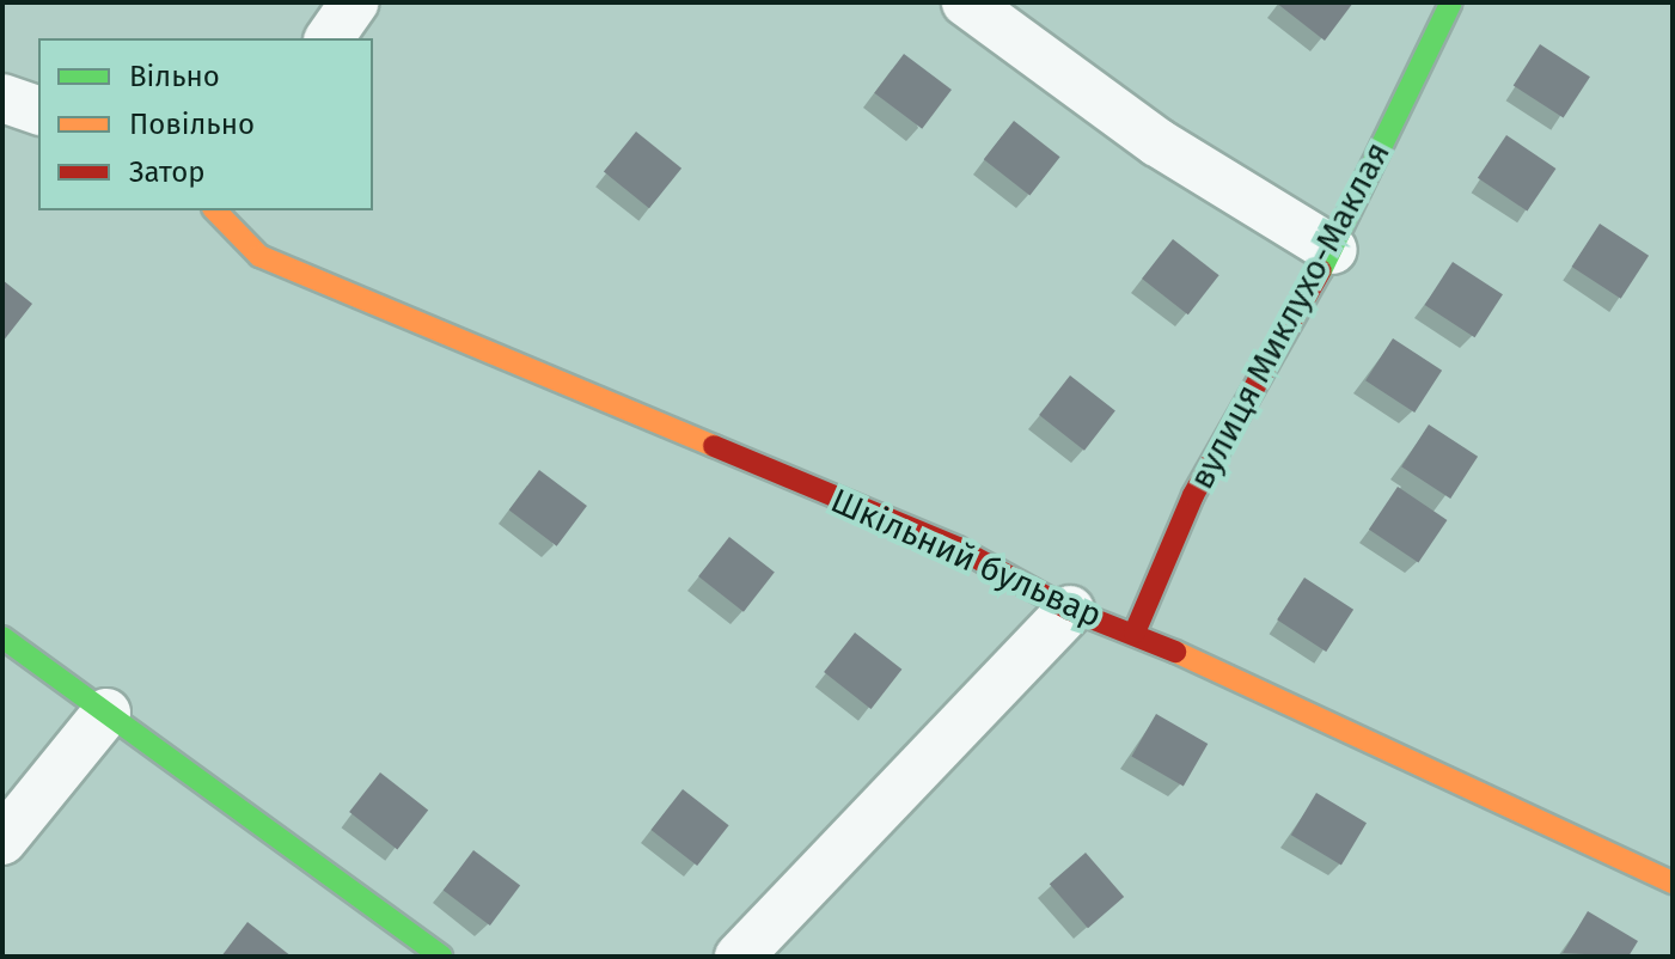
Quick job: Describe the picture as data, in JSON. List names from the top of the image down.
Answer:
{
  "streets": {
    "street": ["вулиця Миклухо-Маклая", "Шкільний бульвар"]
  },
  "crossings": [
    ["вулиця Миклухо-Маклая", "Шкільний бульвар"]
  ],
  "legend": ["Вільно", "Повільно", "Затор"]
}
